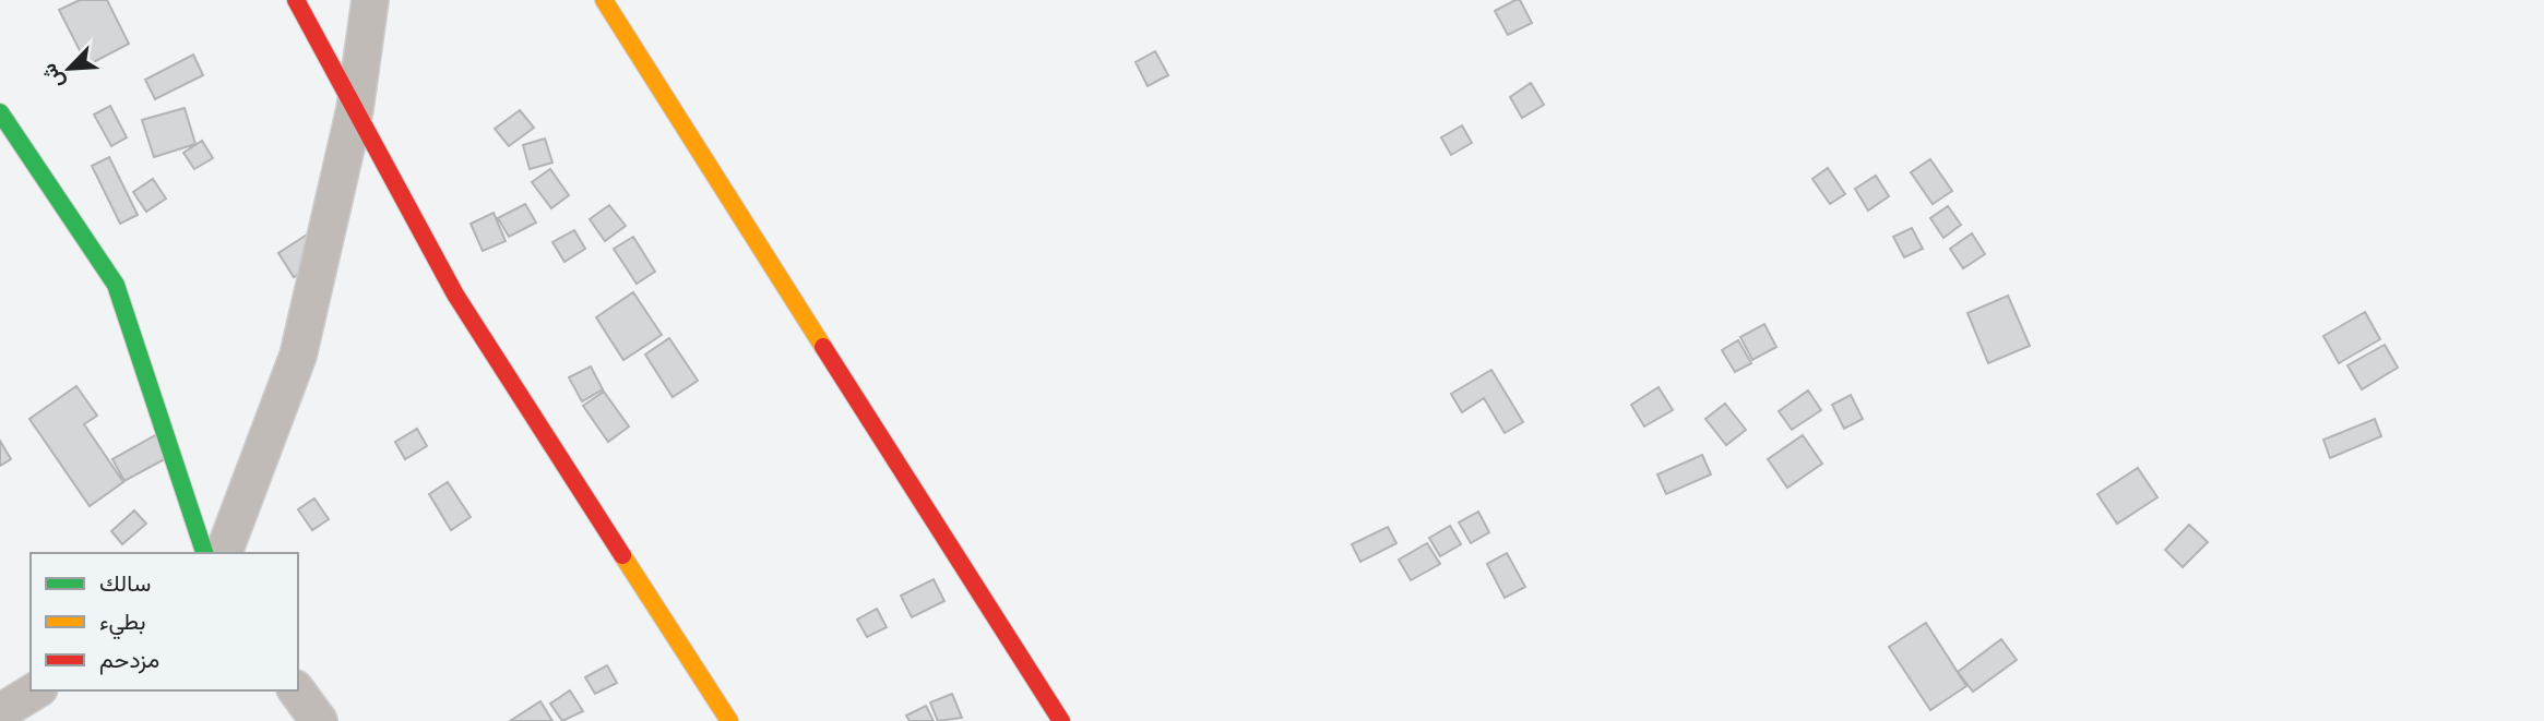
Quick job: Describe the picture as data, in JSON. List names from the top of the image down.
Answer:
{
  "legend": ["سالك", "بطيء", "مزدحم"],
  "north": "bottom left"
}
